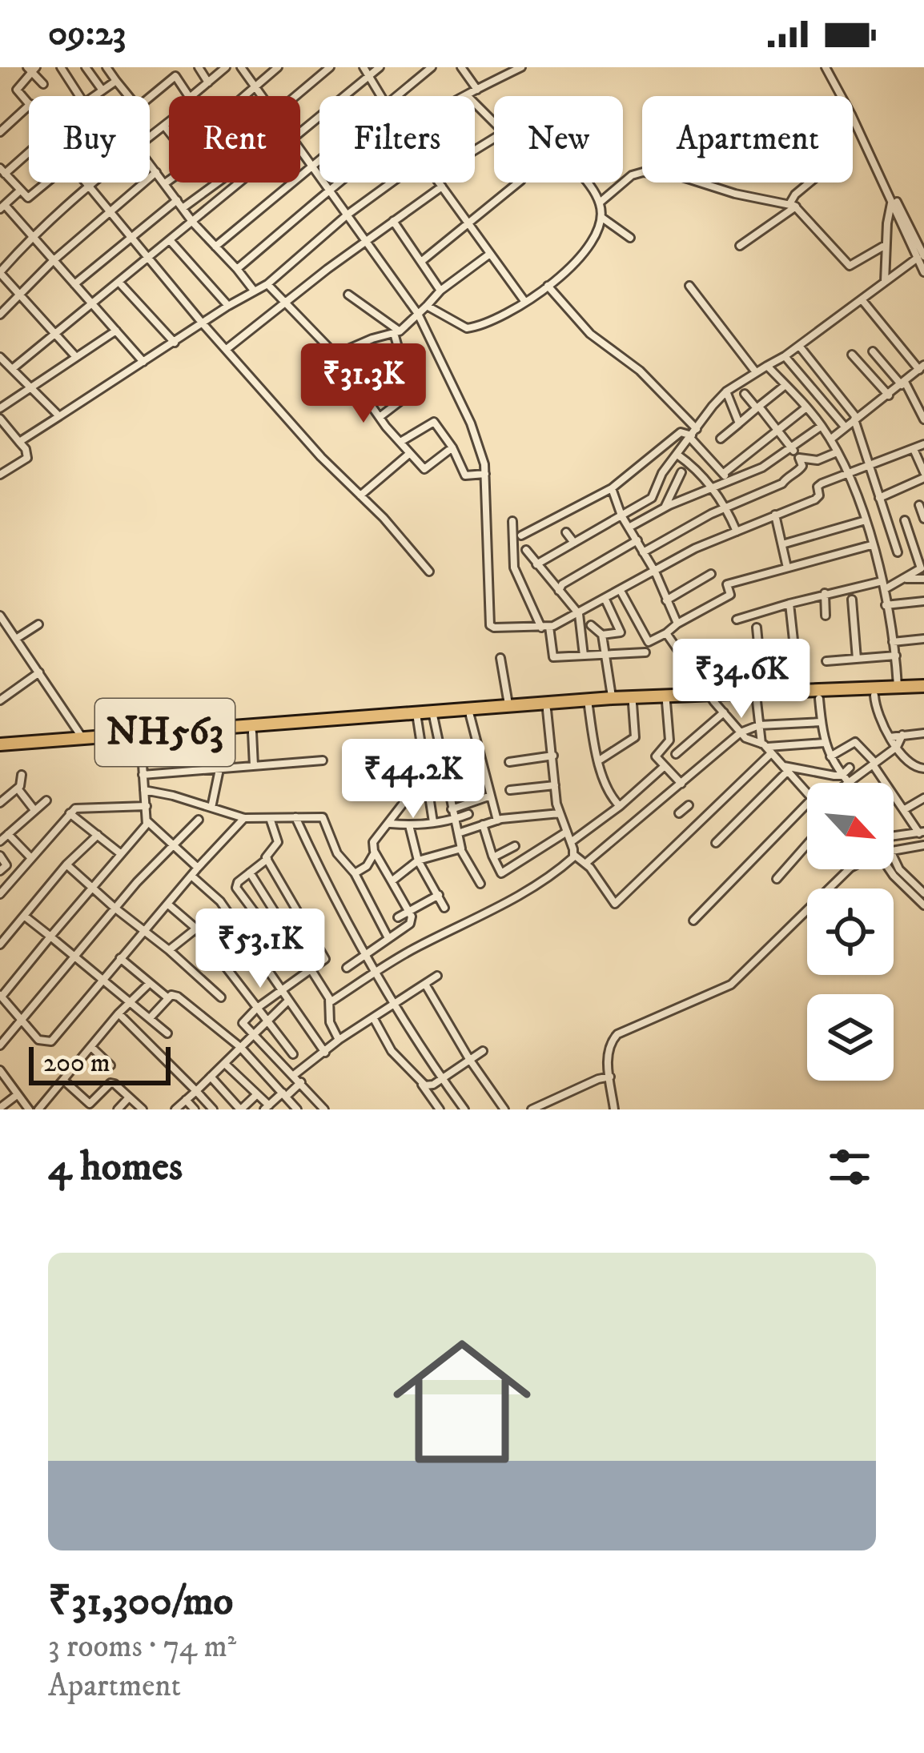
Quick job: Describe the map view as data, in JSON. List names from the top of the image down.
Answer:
{
  "streets": {
    "highway": ["NH563"]
  },
  "scale_bar": "200 m",
  "north": "bottom right",
  "page": {
    "status": "09:23",
    "chip": [
      "Buy",
      "Rent",
      "Filters",
      "New",
      "Apartment"
    ],
    "price": [
      "₹31.3K",
      "₹34.6K",
      "₹44.2K",
      "₹53.1K"
    ],
    "scale": "200 m",
    "heading": "4 homes",
    "list": [
      {
        "name": "₹31,300/mo",
        "note": "3 rooms · 74 m² · Apartment"
      }
    ]
  }
}
